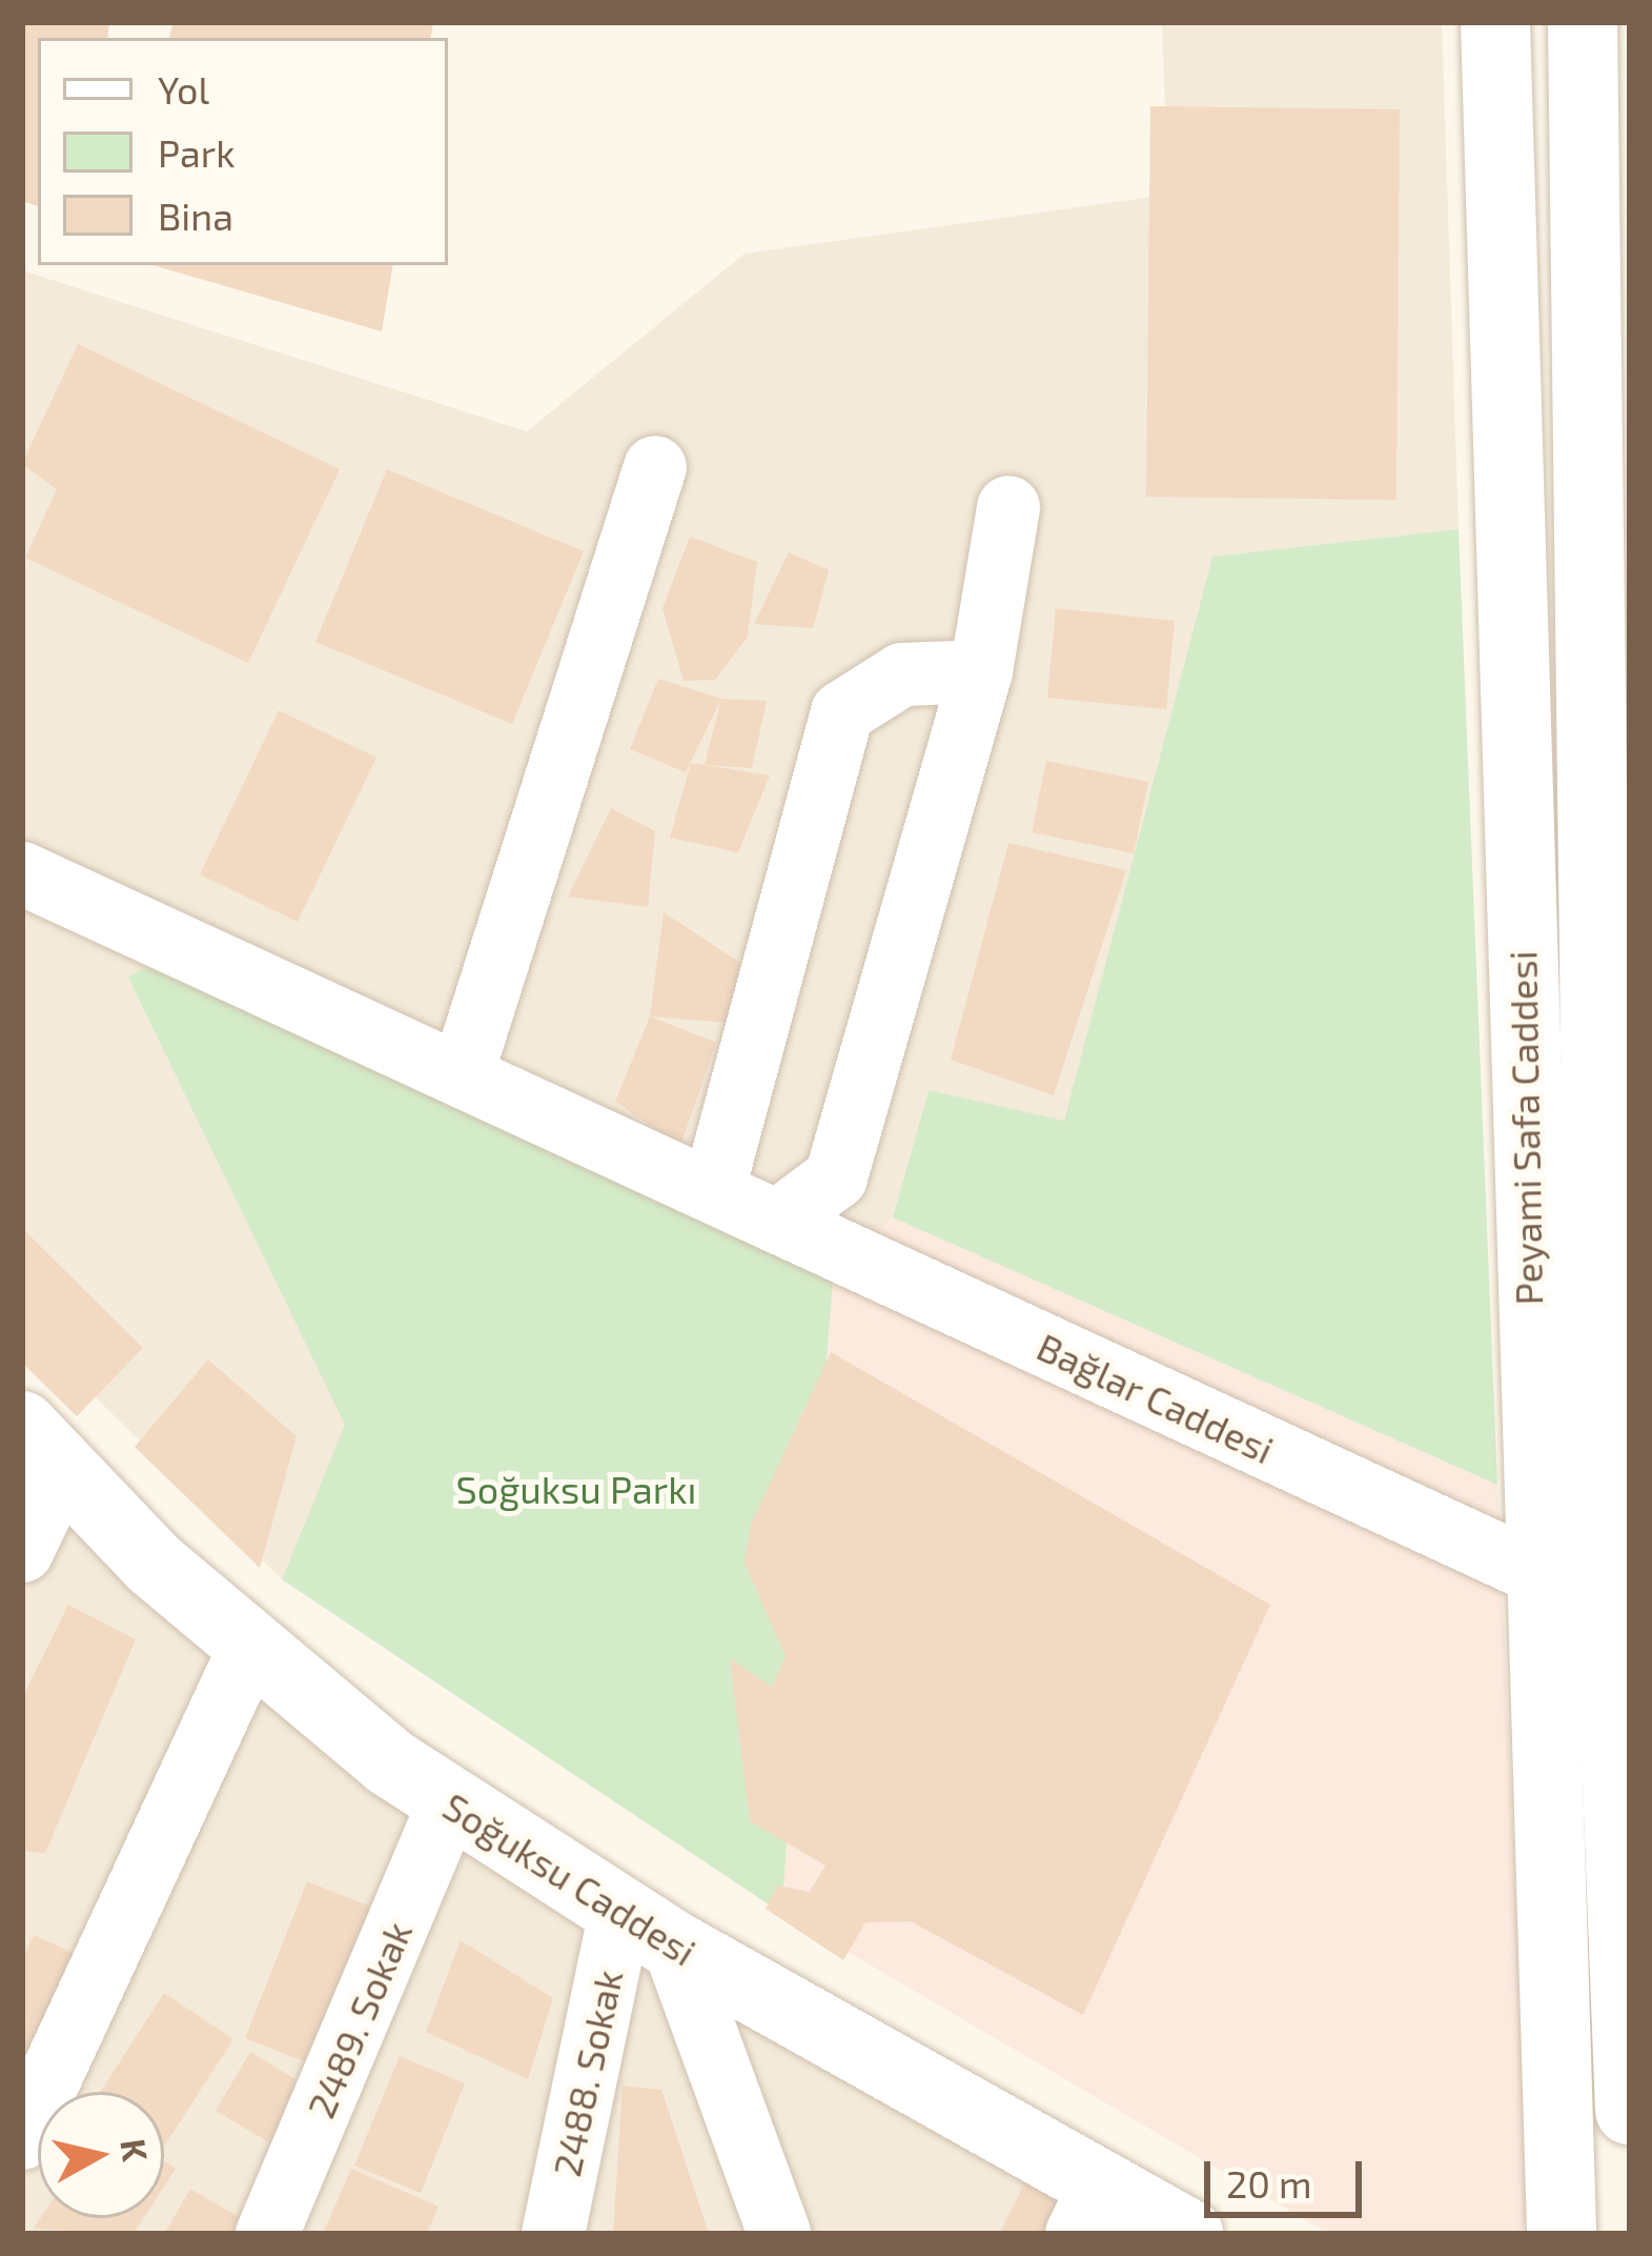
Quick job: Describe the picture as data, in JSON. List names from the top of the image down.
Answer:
{
  "streets": {
    "street": [
      "Peyami Safa Caddesi",
      "Bağlar Caddesi",
      "Soğuksu Caddesi",
      "2489. Sokak",
      "2488. Sokak"
    ]
  },
  "crossings": [
    ["Peyami Safa Caddesi", "Bağlar Caddesi"],
    ["Soğuksu Caddesi", "2489. Sokak"],
    ["Soğuksu Caddesi", "2488. Sokak"]
  ],
  "parks": ["Soğuksu Parkı"],
  "legend": ["Yol", "Park", "Bina"],
  "scale_bar": "20 m",
  "north": "right"
}
